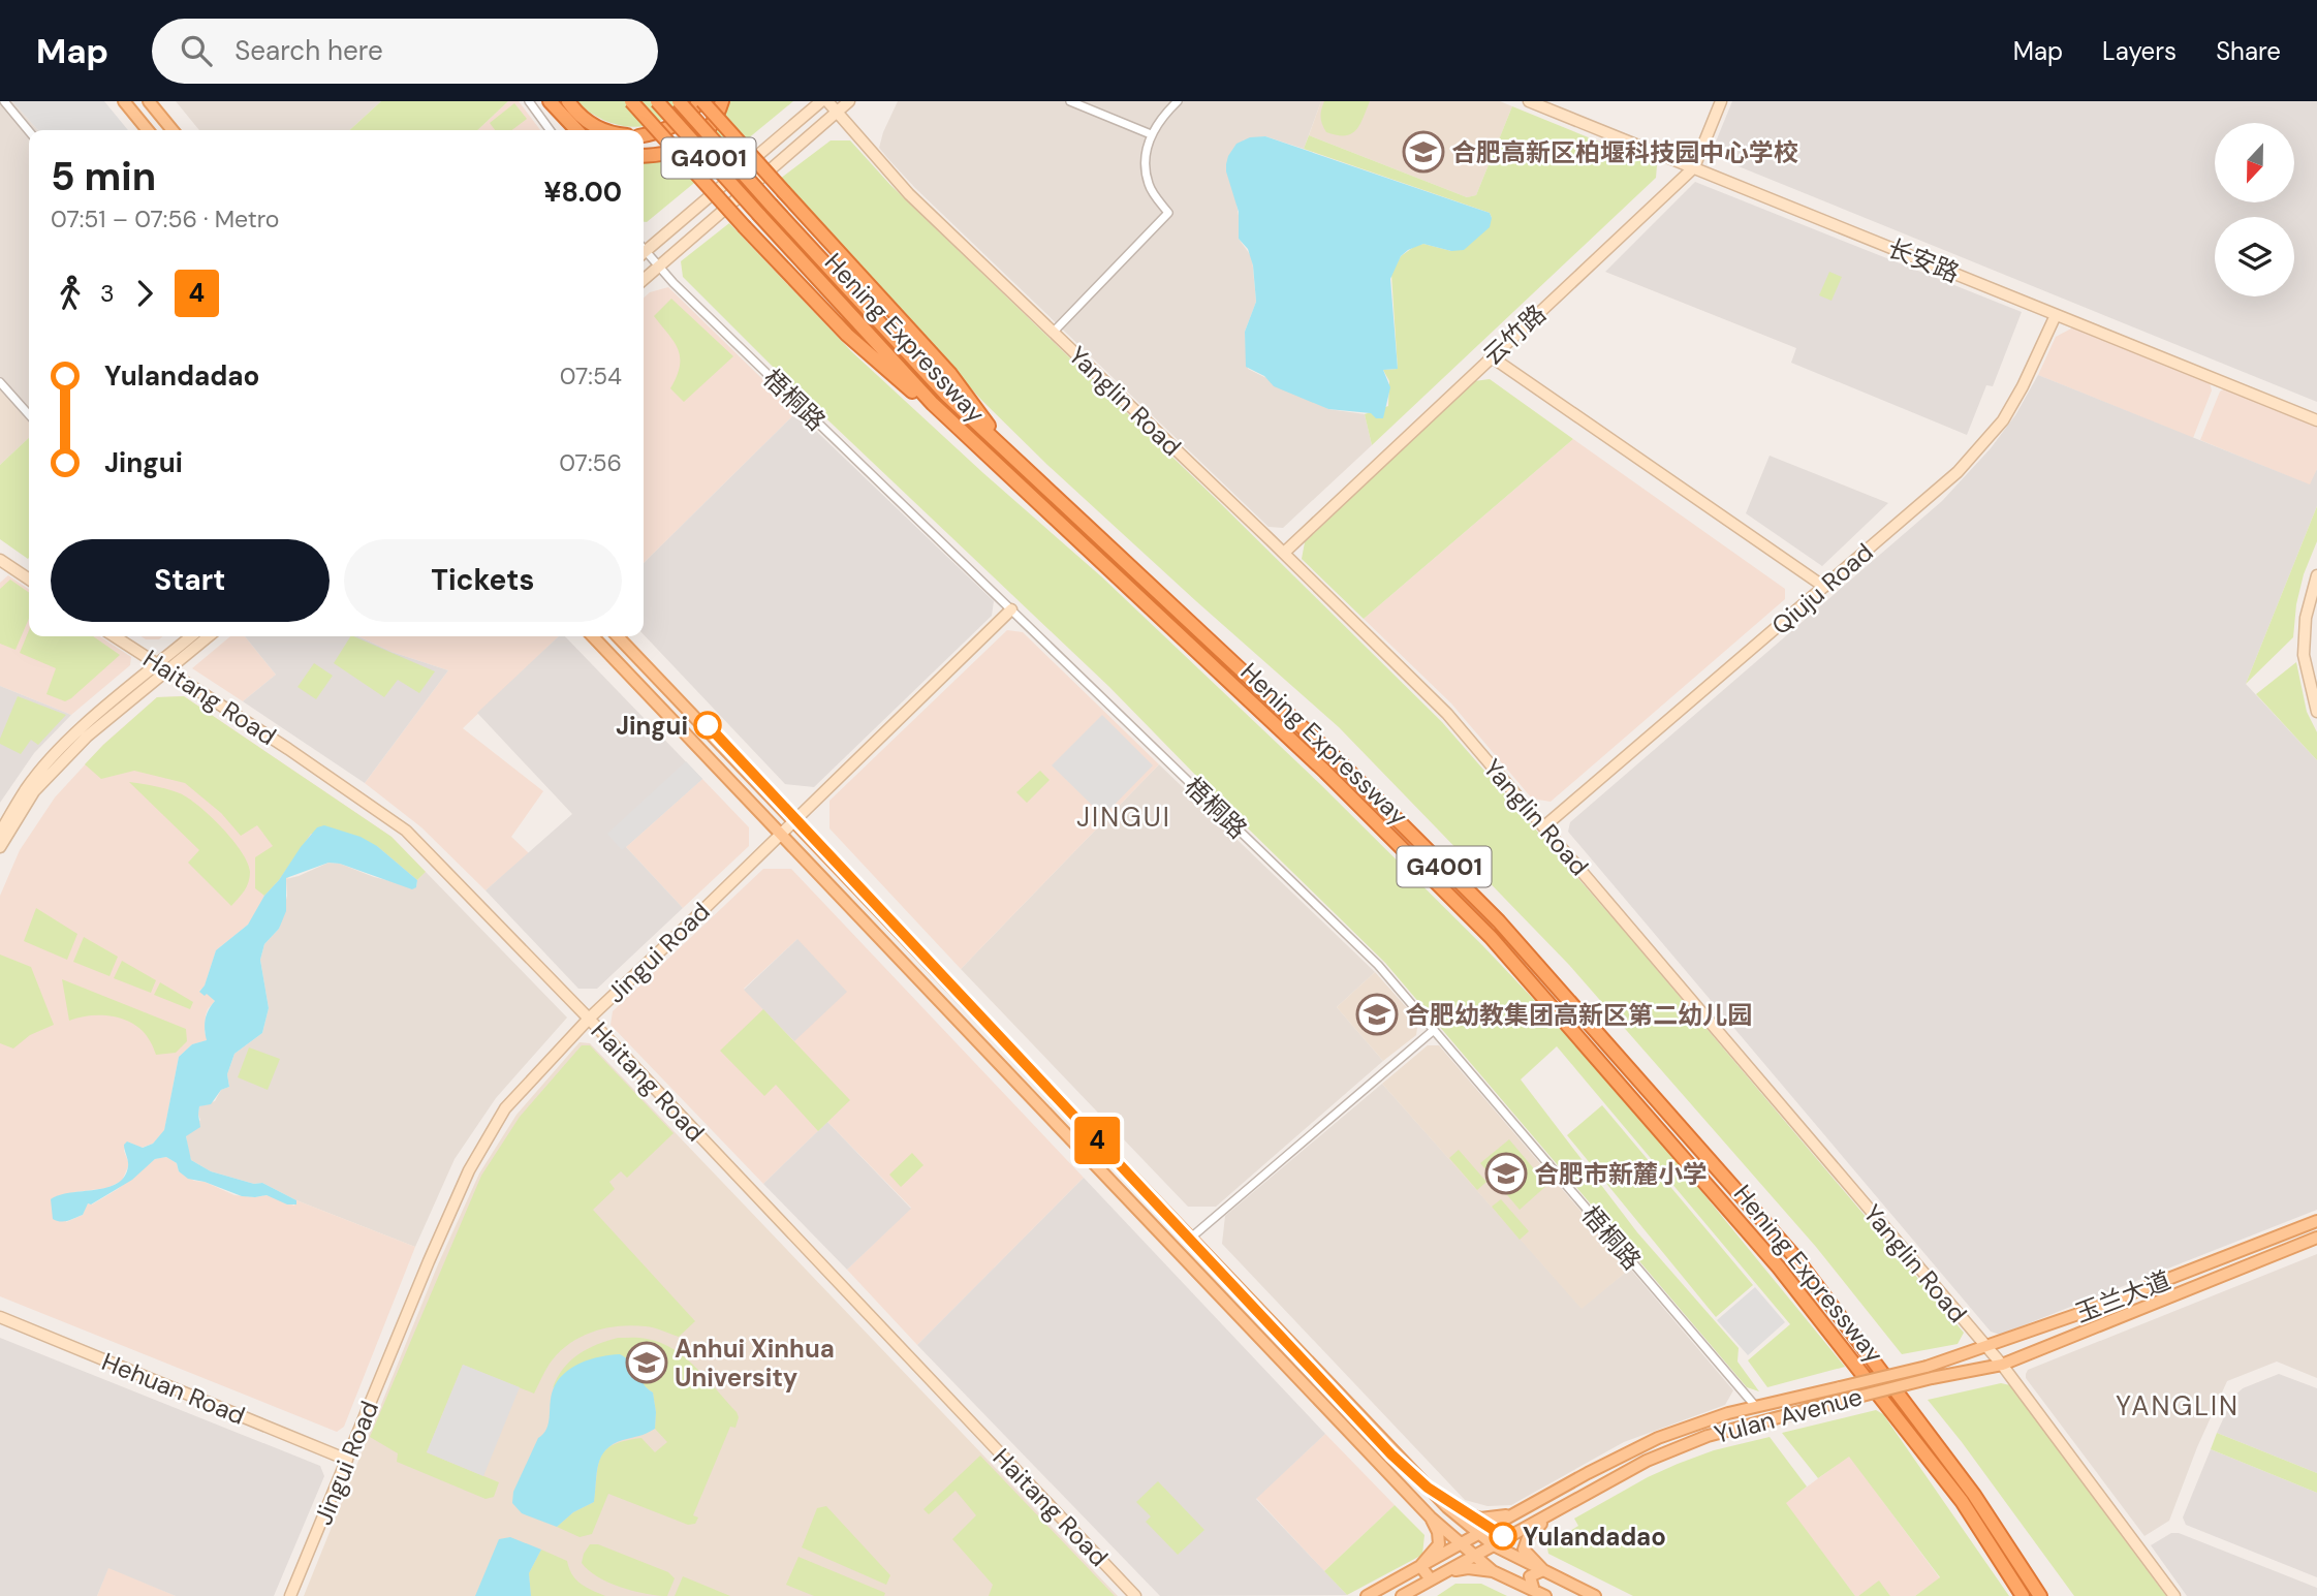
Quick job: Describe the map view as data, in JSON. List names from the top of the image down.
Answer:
{
  "streets": {
    "highway": ["G4001", "Hening Expressway"],
    "main road": ["玉兰大道", "Yulan Avenue"],
    "street": [
      "长安路",
      "云竹路",
      "梧桐路",
      "Yanglin Road",
      "Qiuju Road",
      "Haitang Road",
      "Jingui Road",
      "Hehuan Road"
    ]
  },
  "crossings": [
    ["长安路", "云竹路"],
    ["长安路", "Qiuju Road"],
    ["云竹路", "Yanglin Road"],
    ["梧桐路", "Jingui Road"],
    ["梧桐路", "Yulan Avenue"],
    ["Yanglin Road", "Qiuju Road"],
    ["Yanglin Road", "玉兰大道"],
    ["Yanglin Road", "Yulan Avenue"],
    ["Haitang Road", "Jingui Road"],
    ["Jingui Road", "Hehuan Road"],
    ["玉兰大道", "Yulan Avenue"]
  ],
  "districts": ["JINGUI", "YANGLIN"],
  "places": {
    "school or university": [
      "合肥高新区柏堰科技园中心学校",
      "合肥幼教集团高新区第二幼儿园",
      "合肥市新麓小学",
      "Anhui Xinhua University"
    ],
    "other": ["Jingui", "Yulandadao"]
  },
  "lines": ["metro line 4"],
  "north": "bottom",
  "page": {
    "header": "Map",
    "search": "Search here",
    "nav": ["Map", "Layers", "Share"],
    "on_map": "4",
    "heading": ["5 min", "07:51 – 07:56 · Metro", "¥8.00"],
    "legs": ["3", "4"],
    "list": [
      {
        "name": "Yulandadao",
        "value": "07:54"
      },
      {
        "name": "Jingui",
        "value": "07:56"
      }
    ],
    "buttons": ["Start", "Tickets"]
  }
}
